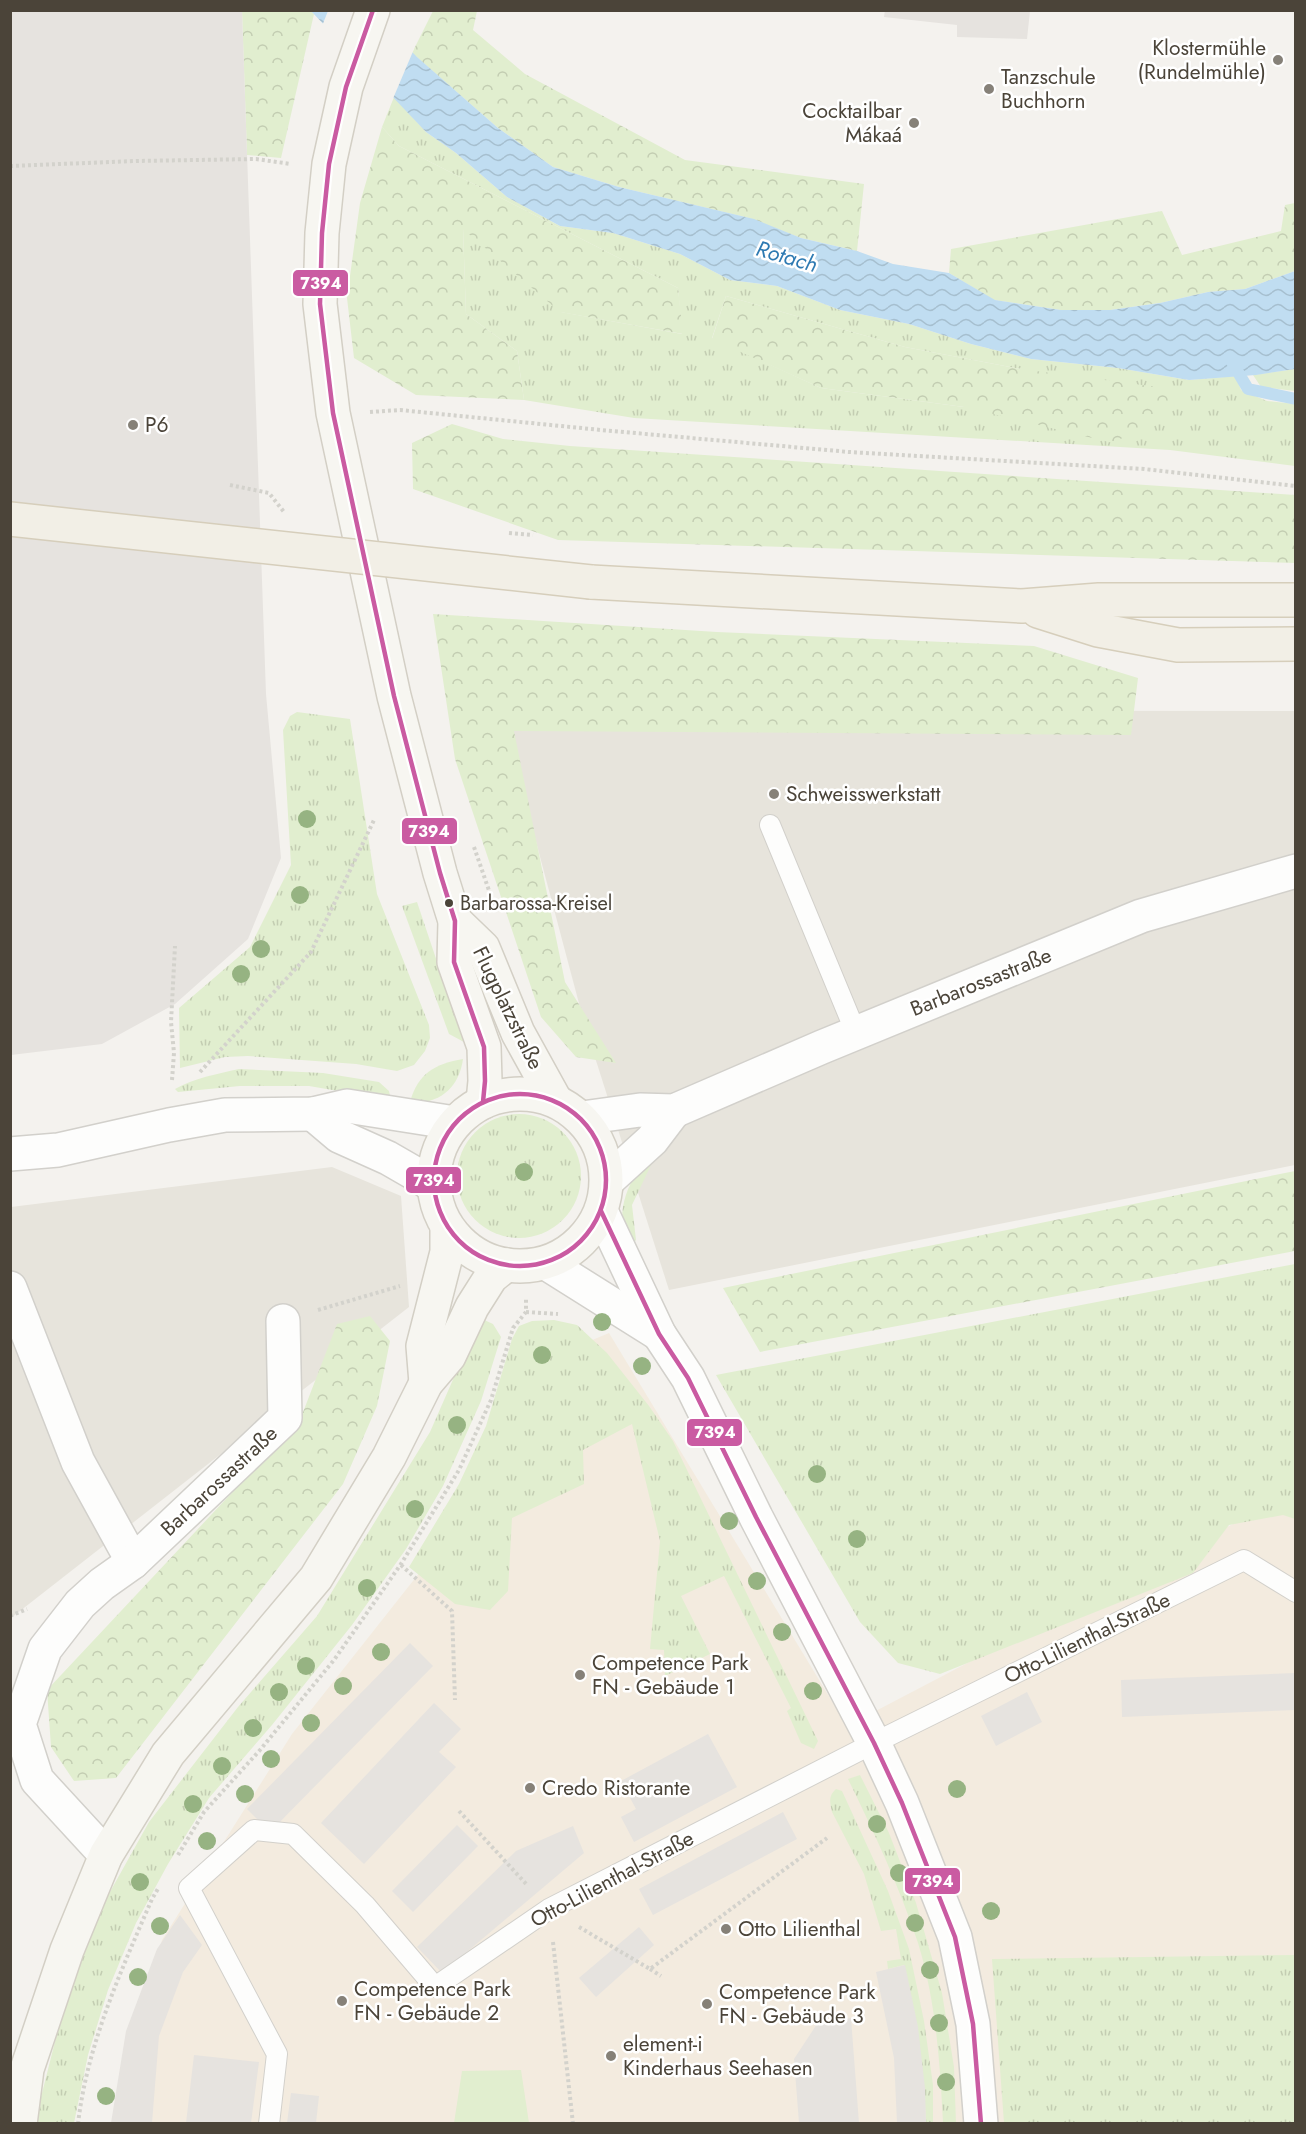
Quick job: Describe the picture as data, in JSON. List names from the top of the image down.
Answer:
{
  "streets": {
    "street": ["Barbarossastraße", "Flugplatzstraße"],
    "lane": ["Otto-Lilienthal-Straße"]
  },
  "crossings": [
    ["Barbarossastraße", "Flugplatzstraße"]
  ],
  "water": ["Rotach"],
  "places": [
    "Klostermühle (Rundelmühle)",
    "Tanzschule Buchhorn",
    "Cocktailbar Mákaá",
    "P6",
    "Schweisswerkstatt",
    "Barbarossa-Kreisel",
    "Competence Park FN - Gebäude 1",
    "Credo Ristorante",
    "Otto Lilienthal",
    "Competence Park FN - Gebäude 2",
    "Competence Park FN - Gebäude 3",
    "element-i Kinderhaus Seehasen"
  ],
  "lines": ["transit line 7394"]
}
